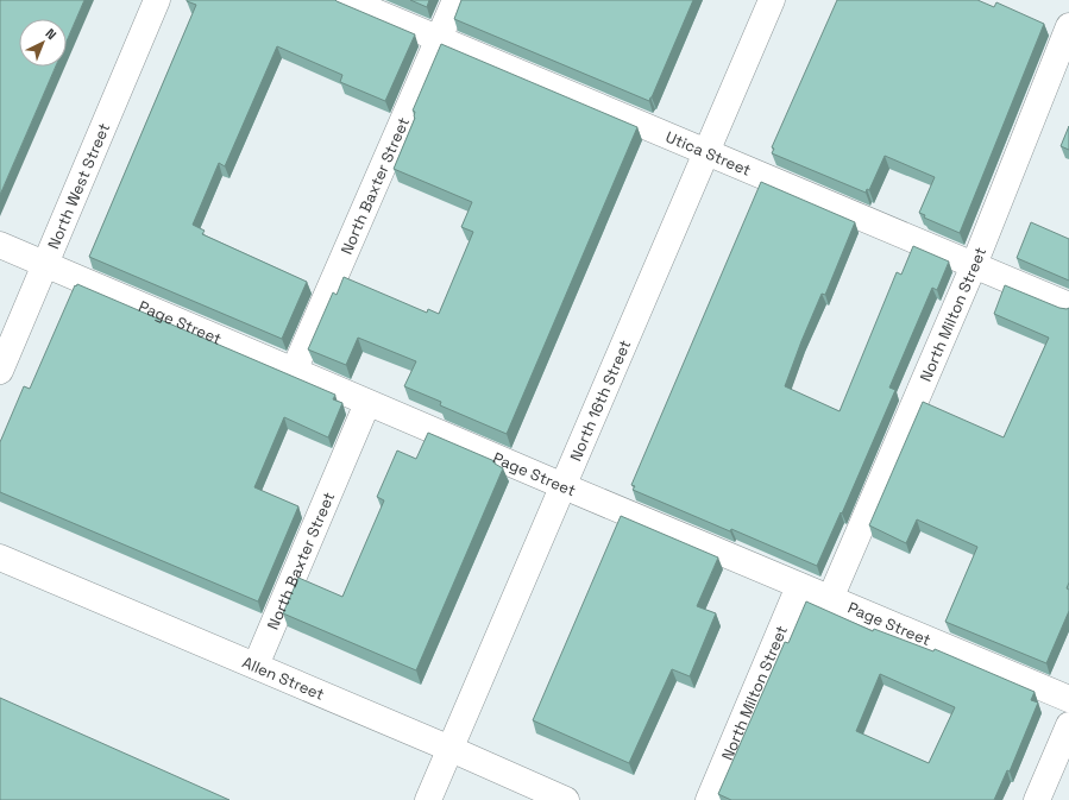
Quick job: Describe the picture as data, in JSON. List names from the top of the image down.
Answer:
{
  "streets": {
    "street": [
      "Utica Street",
      "North West Street",
      "North Baxter Street",
      "North Milton Street",
      "Page Street",
      "North 16th Street",
      "Allen Street"
    ]
  },
  "crossings": [
    ["Utica Street", "North Baxter Street"],
    ["Utica Street", "North Milton Street"],
    ["Utica Street", "North 16th Street"],
    ["North West Street", "Page Street"],
    ["North Baxter Street", "Page Street"],
    ["North Baxter Street", "Allen Street"],
    ["North Milton Street", "Page Street"],
    ["Page Street", "North 16th Street"],
    ["North 16th Street", "Allen Street"]
  ],
  "north": "top right"
}
